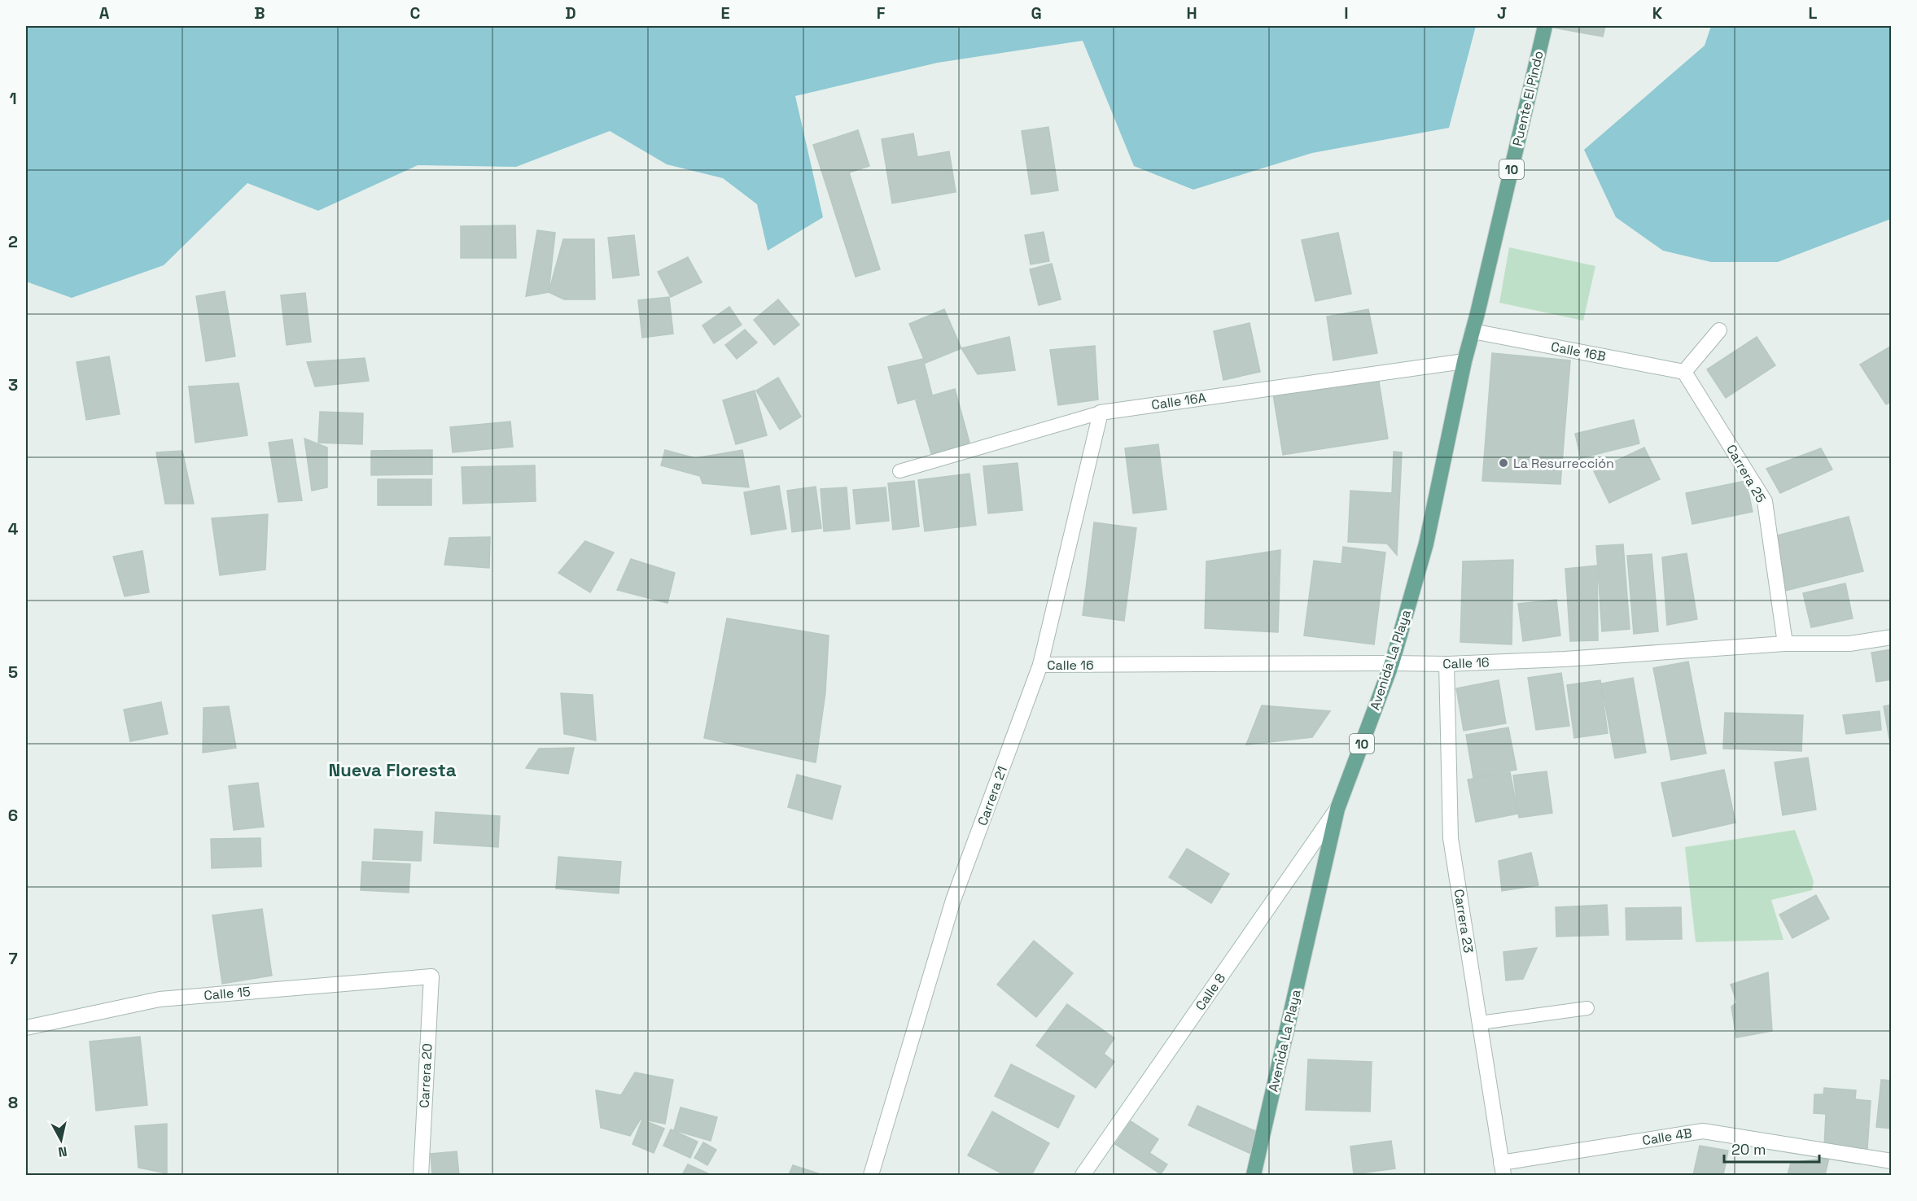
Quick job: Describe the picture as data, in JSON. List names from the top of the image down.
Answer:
{
  "streets": {
    "main road": ["Puente El Pindo", "10", "Avenida La Playa"],
    "street": [
      "Calle 16B",
      "Calle 16A",
      "Carrera 25",
      "Calle 16",
      "Carrera 21",
      "Carrera 23",
      "Calle 8",
      "Calle 15",
      "Carrera 20",
      "Calle 4B"
    ]
  },
  "crossings": [
    ["Puente El Pindo", "Avenida La Playa"],
    ["Calle 16B", "Carrera 25"],
    ["Calle 16B", "Avenida La Playa"],
    ["Calle 16A", "Avenida La Playa"],
    ["Calle 16A", "Carrera 21"],
    ["Carrera 25", "Calle 16"],
    ["Avenida La Playa", "Calle 16"],
    ["Avenida La Playa", "Calle 8"],
    ["Calle 16", "Carrera 21"],
    ["Calle 16", "Carrera 23"],
    ["Carrera 23", "Calle 4B"],
    ["Calle 15", "Carrera 20"]
  ],
  "districts": ["Nueva Floresta"],
  "places": ["La Resurrección"],
  "scale_bar": "20 m",
  "north": "bottom",
  "grid": {
    "columns": [
      "A",
      "B",
      "C",
      "D",
      "E",
      "F",
      "G",
      "H",
      "I",
      "J",
      "K",
      "L"
    ],
    "rows": [
      "1",
      "2",
      "3",
      "4",
      "5",
      "6",
      "7",
      "8"
    ]
  }
}
